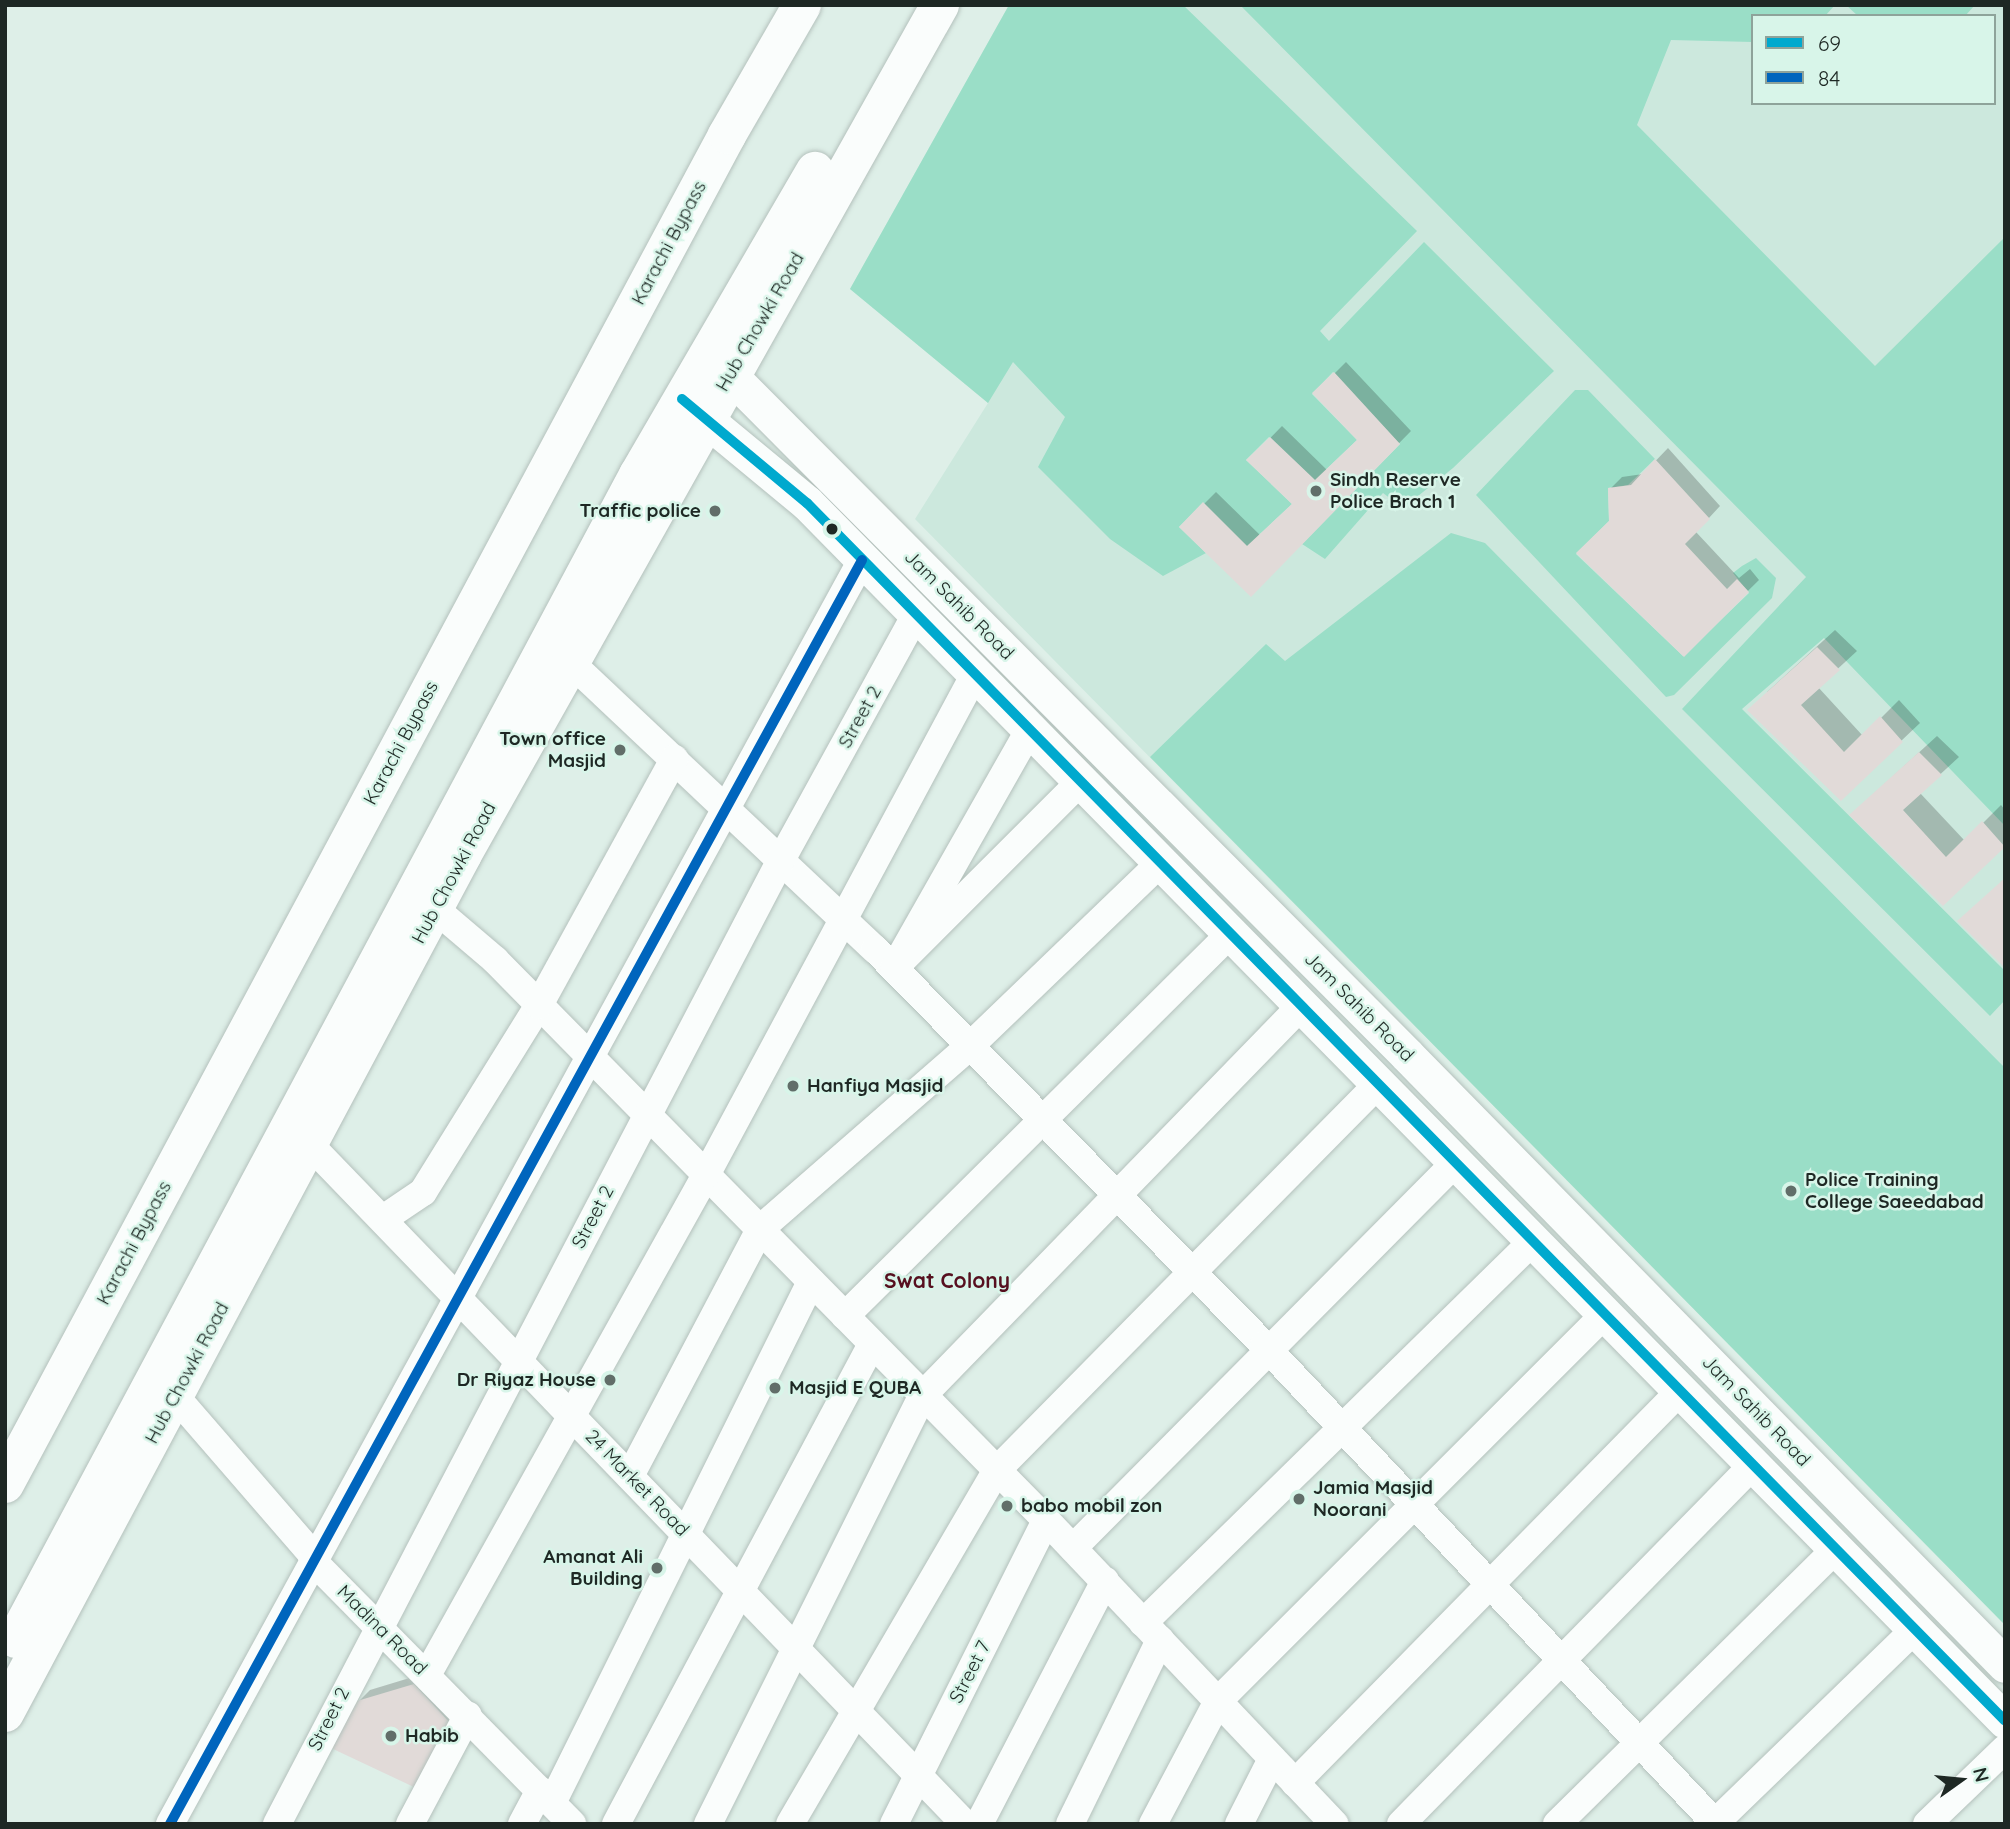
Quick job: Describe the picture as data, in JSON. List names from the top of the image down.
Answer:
{
  "streets": {
    "highway": ["Karachi Bypass", "Hub Chowki Road"],
    "main road": ["Jam Sahib Road"],
    "street": [
      "Street 2",
      "24 Market Road",
      "Madina Road",
      "Street 7"
    ]
  },
  "crossings": [
    ["Hub Chowki Road", "Jam Sahib Road"],
    ["Hub Chowki Road", "24 Market Road"],
    ["Hub Chowki Road", "Madina Road"],
    ["Jam Sahib Road", "Street 2"],
    ["Street 2", "24 Market Road"],
    ["Street 2", "Madina Road"],
    ["24 Market Road", "Street 7"]
  ],
  "districts": ["Swat Colony"],
  "places": [
    "Sindh Reserve Police Brach 1",
    "Traffic police",
    "Town office Masjid",
    "Hanfiya Masjid",
    "Police Training College Saeedabad",
    "Dr Riyaz House",
    "Masjid E QUBA",
    "Jamia Masjid Noorani",
    "babo mobil zon",
    "Amanat Ali Building",
    "Habib"
  ],
  "lines": ["transit line 69", "transit line 84"],
  "legend": ["69", "84"],
  "north": "right"
}
